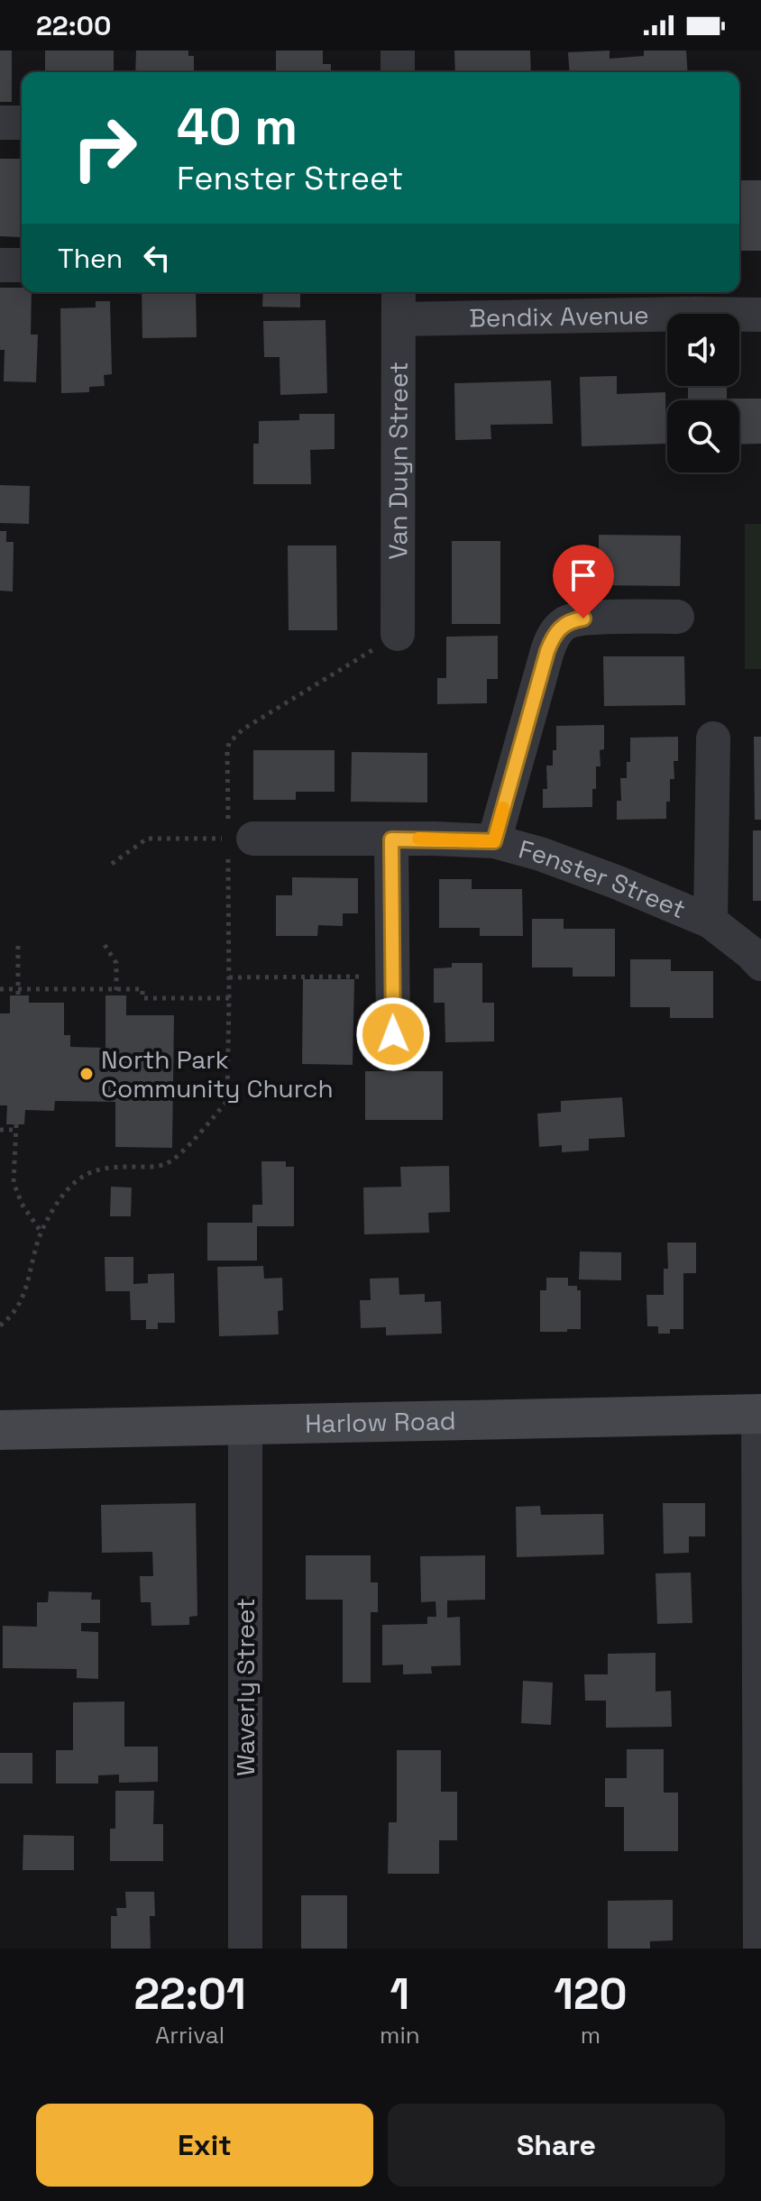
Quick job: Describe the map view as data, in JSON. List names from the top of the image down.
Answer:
{
  "streets": {
    "main road": ["Harlow Road"],
    "street": [
      "Bendix Avenue",
      "Van Duyn Street",
      "Fenster Street",
      "Waverly Street"
    ]
  },
  "crossings": [
    ["Bendix Avenue", "Van Duyn Street"],
    ["Harlow Road", "Waverly Street"]
  ],
  "places": ["North Park Community Church"],
  "page": {
    "status": "22:00",
    "turn": ["40 m", "Fenster Street"],
    "then": "Then",
    "eta": [
      "22:01",
      "Arrival",
      "1",
      "min",
      "120",
      "m"
    ],
    "buttons": ["Exit", "Share"]
  }
}
